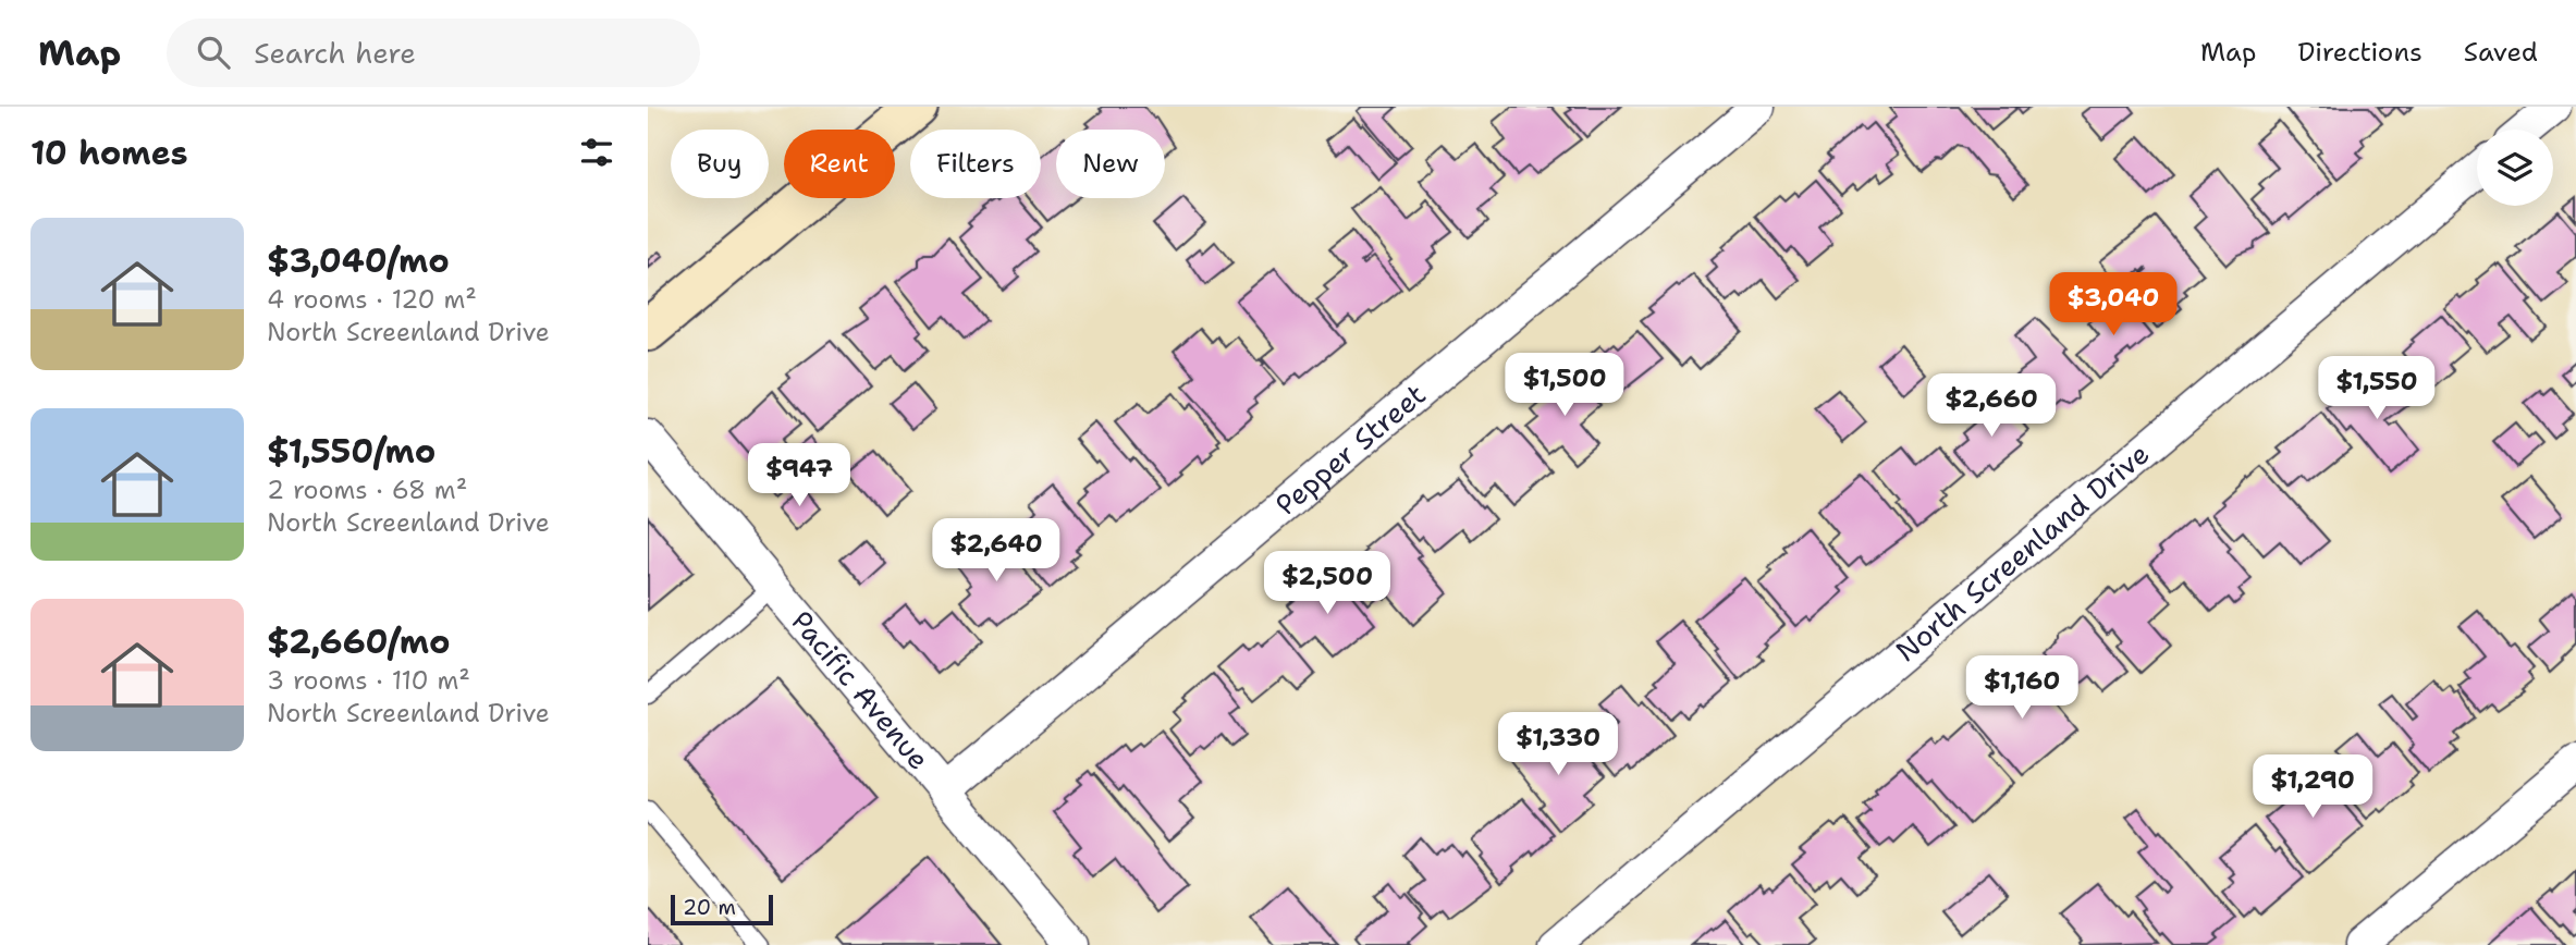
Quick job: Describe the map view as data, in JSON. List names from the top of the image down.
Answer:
{
  "streets": {
    "street": ["Pepper Street", "North Screenland Drive", "Pacific Avenue"]
  },
  "crossings": [
    ["Pepper Street", "Pacific Avenue"]
  ],
  "scale_bar": "20 m",
  "page": {
    "header": "Map",
    "search": "Search here",
    "nav": ["Map", "Directions", "Saved"],
    "heading": "10 homes",
    "chip": [
      "Buy",
      "Rent",
      "Filters",
      "New"
    ],
    "list": [
      {
        "name": "$3,040/mo",
        "note": "4 rooms · 120 m² · North Screenland Drive"
      },
      {
        "name": "$1,550/mo",
        "note": "2 rooms · 68 m² · North Screenland Drive"
      },
      {
        "name": "$2,660/mo",
        "note": "3 rooms · 110 m² · North Screenland Drive"
      }
    ],
    "price": [
      "$3,040",
      "$1,500",
      "$1,550",
      "$2,660",
      "$947",
      "$2,640",
      "$2,500",
      "$1,160",
      "$1,330",
      "$1,290"
    ],
    "scale": "20 m"
  }
}
